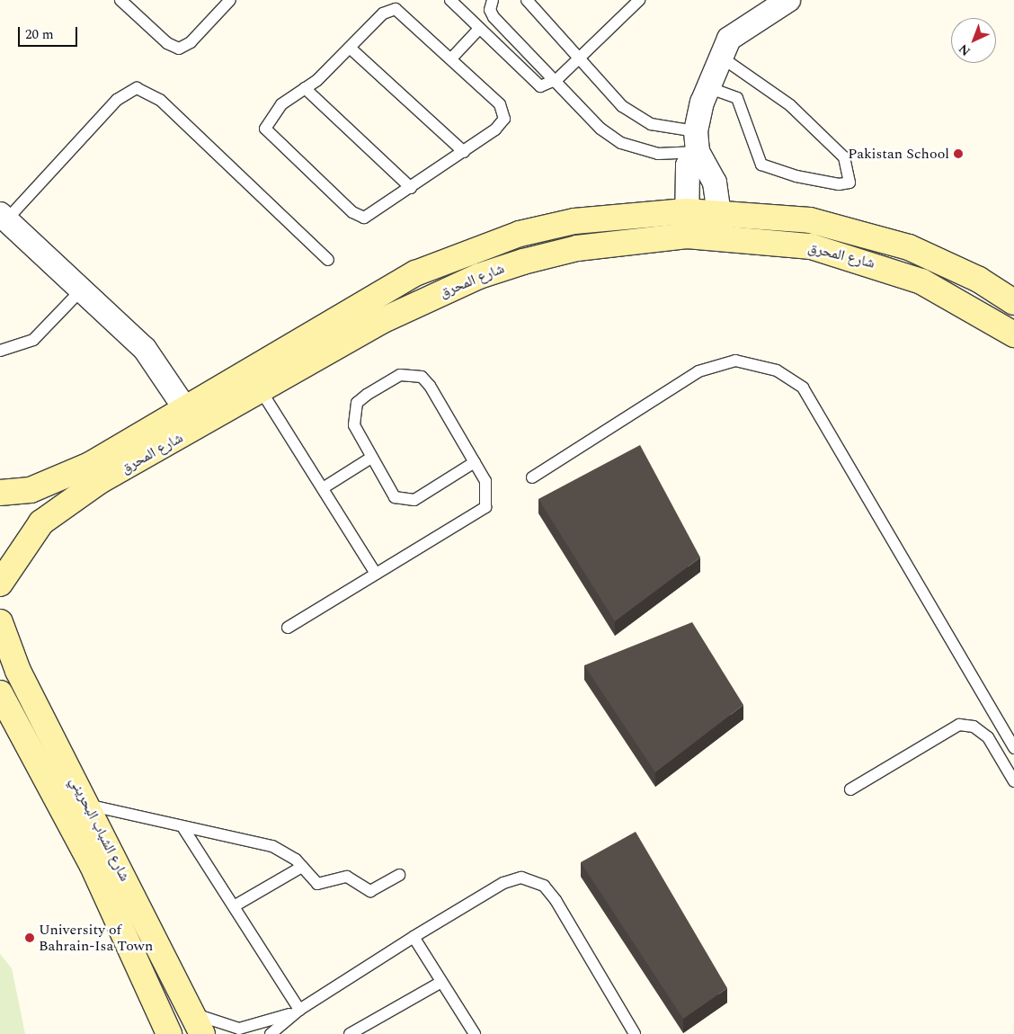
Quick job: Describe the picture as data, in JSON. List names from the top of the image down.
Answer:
{
  "streets": {
    "street": ["شارع المحرق", "شارع الشباب البحريني"]
  },
  "places": ["Pakistan School", "University of Bahrain-Isa Town"],
  "scale_bar": "20 m",
  "north": "bottom left"
}
